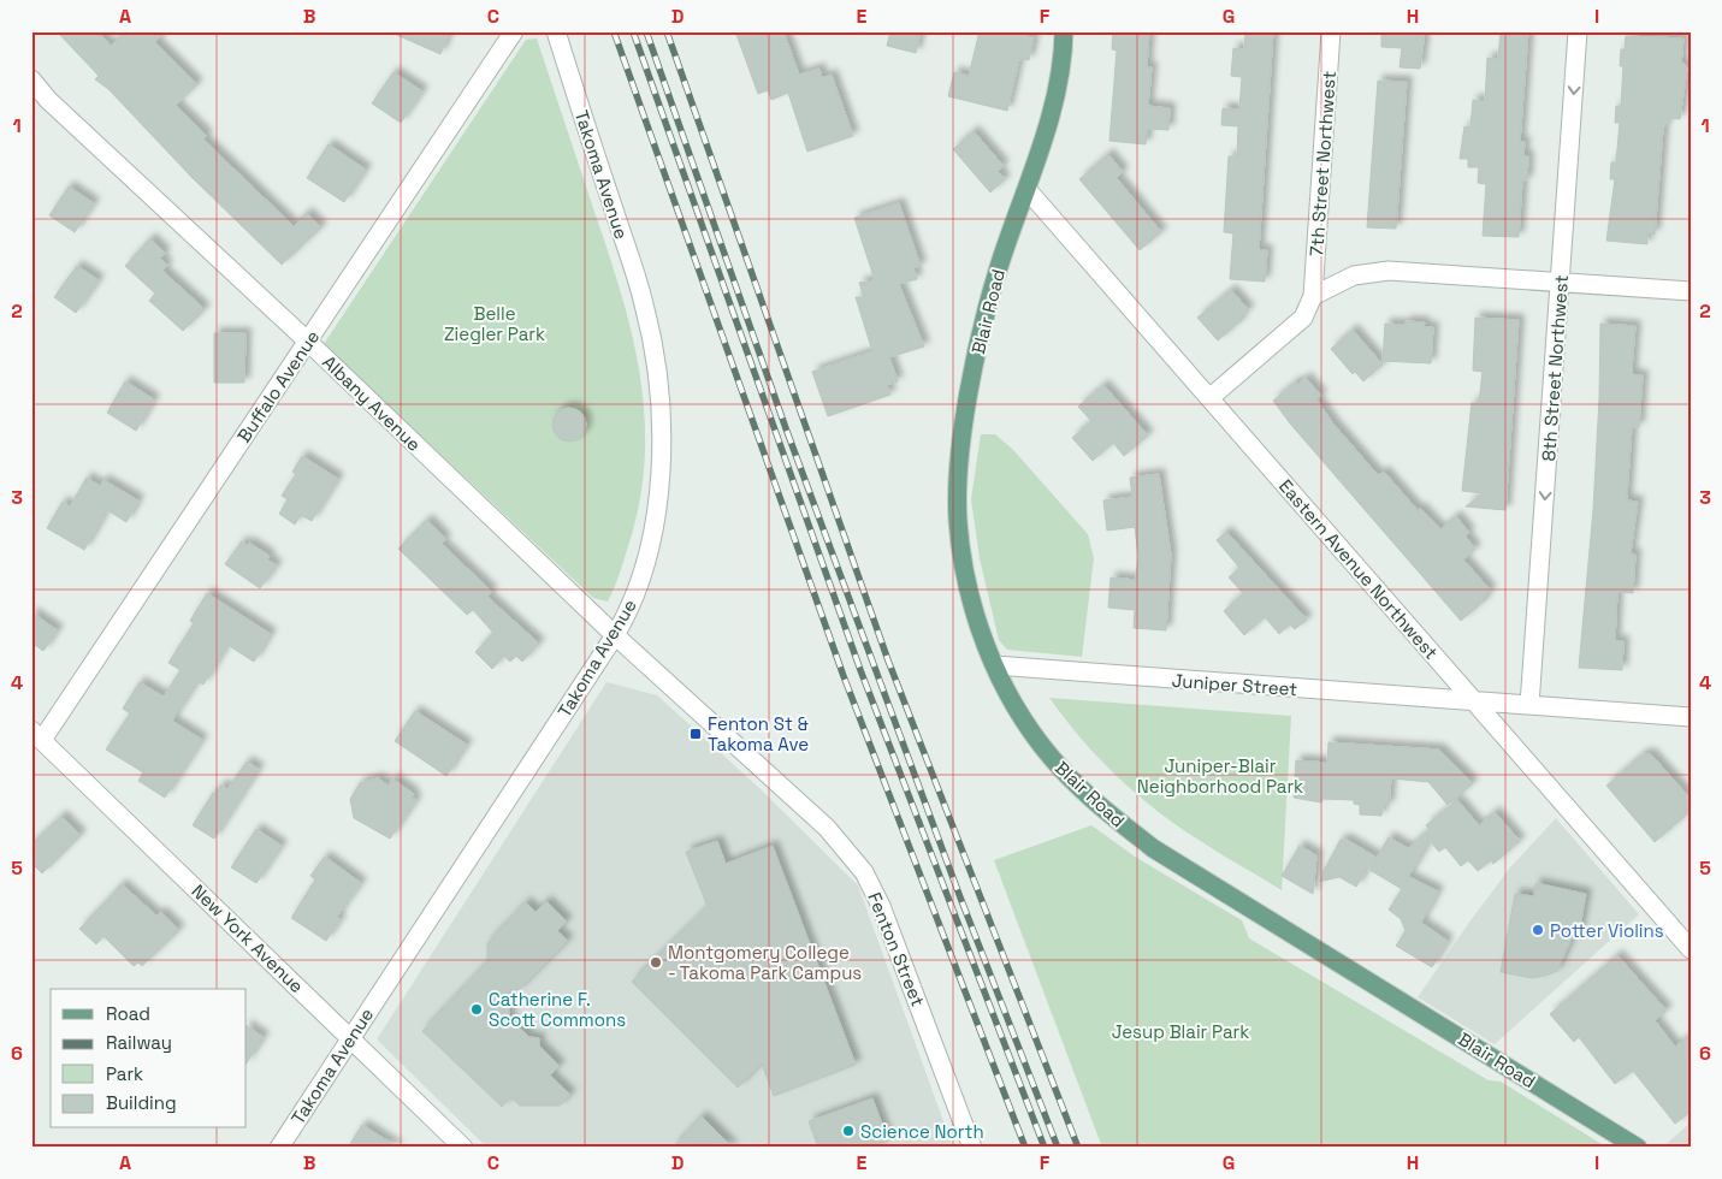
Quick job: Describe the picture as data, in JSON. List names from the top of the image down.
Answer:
{
  "streets": {
    "main road": ["Blair Road"],
    "street": [
      "7th Street Northwest",
      "Takoma Avenue",
      "8th Street Northwest",
      "Buffalo Avenue",
      "Albany Avenue",
      "Eastern Avenue Northwest",
      "Juniper Street",
      "New York Avenue",
      "Fenton Street"
    ]
  },
  "crossings": [
    ["Takoma Avenue", "Albany Avenue"],
    ["Takoma Avenue", "New York Avenue"],
    ["Takoma Avenue", "Fenton Street"],
    ["Blair Road", "Eastern Avenue Northwest"],
    ["Blair Road", "Juniper Street"],
    ["8th Street Northwest", "Juniper Street"],
    ["Buffalo Avenue", "Albany Avenue"],
    ["Buffalo Avenue", "New York Avenue"],
    ["Albany Avenue", "Fenton Street"],
    ["Eastern Avenue Northwest", "Juniper Street"]
  ],
  "one_way": ["8th Street Northwest"],
  "parks": ["Belle Ziegler Park", "Juniper-Blair Neighborhood Park", "Jesup Blair Park"],
  "places": {
    "transit": ["Fenton St & Takoma Ave"],
    "other": [
      "Potter Violins",
      "Montgomery College - Takoma Park Campus",
      "Catherine F. Scott Commons",
      "Science North"
    ]
  },
  "legend": [
    "Road",
    "Railway",
    "Park",
    "Building"
  ],
  "grid": {
    "columns": [
      "A",
      "B",
      "C",
      "D",
      "E",
      "F",
      "G",
      "H",
      "I"
    ],
    "rows": [
      "1",
      "2",
      "3",
      "4",
      "5",
      "6"
    ]
  }
}
